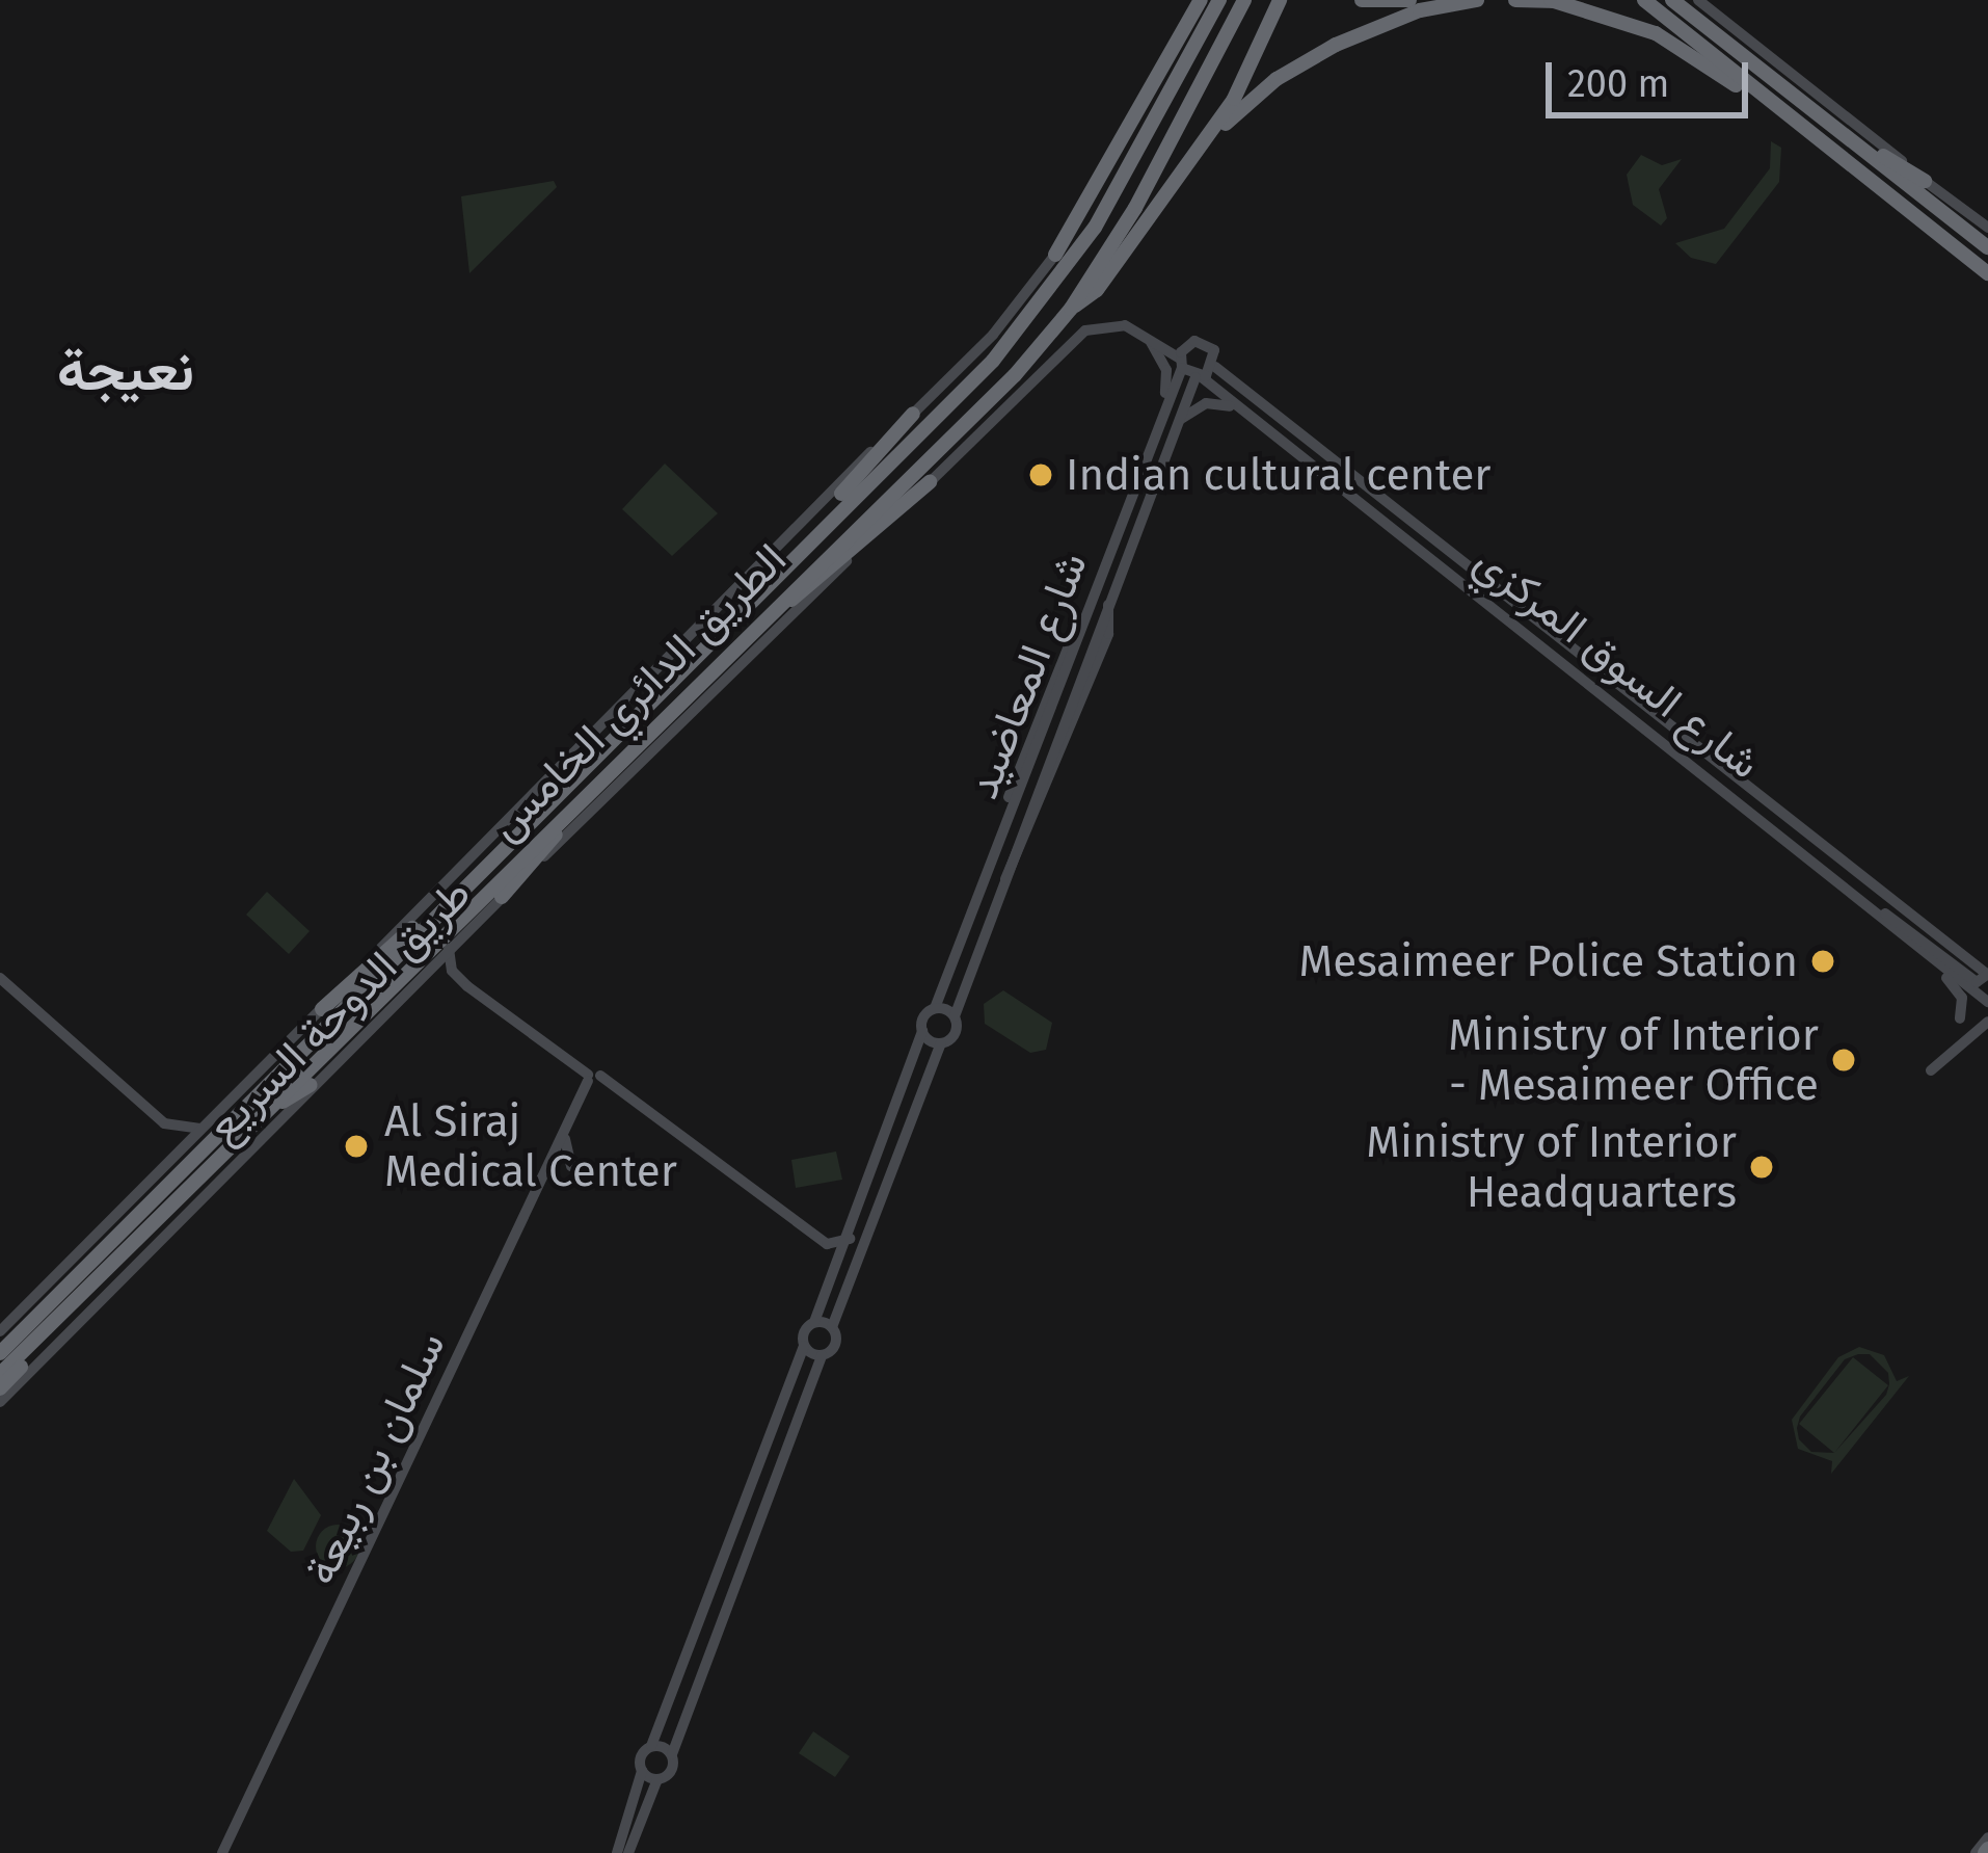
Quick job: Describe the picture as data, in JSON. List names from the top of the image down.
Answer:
{
  "streets": {
    "highway": ["الطريق الدائري الخامس"],
    "street": [
      "شارع السوق المركزي",
      "شارع المعاضيد",
      "طريق الدوحة السريع",
      "سلمان بن ربيعة"
    ]
  },
  "crossings": [
    ["شارع السوق المركزي", "شارع المعاضيد"]
  ],
  "districts": ["نعيجة"],
  "places": [
    "Indian cultural center",
    "Mesaimeer Police Station",
    "Ministry of Interior - Mesaimeer Office",
    "Al Siraj Medical Center",
    "Ministry of Interior Headquarters"
  ],
  "scale_bar": "200 m"
}
